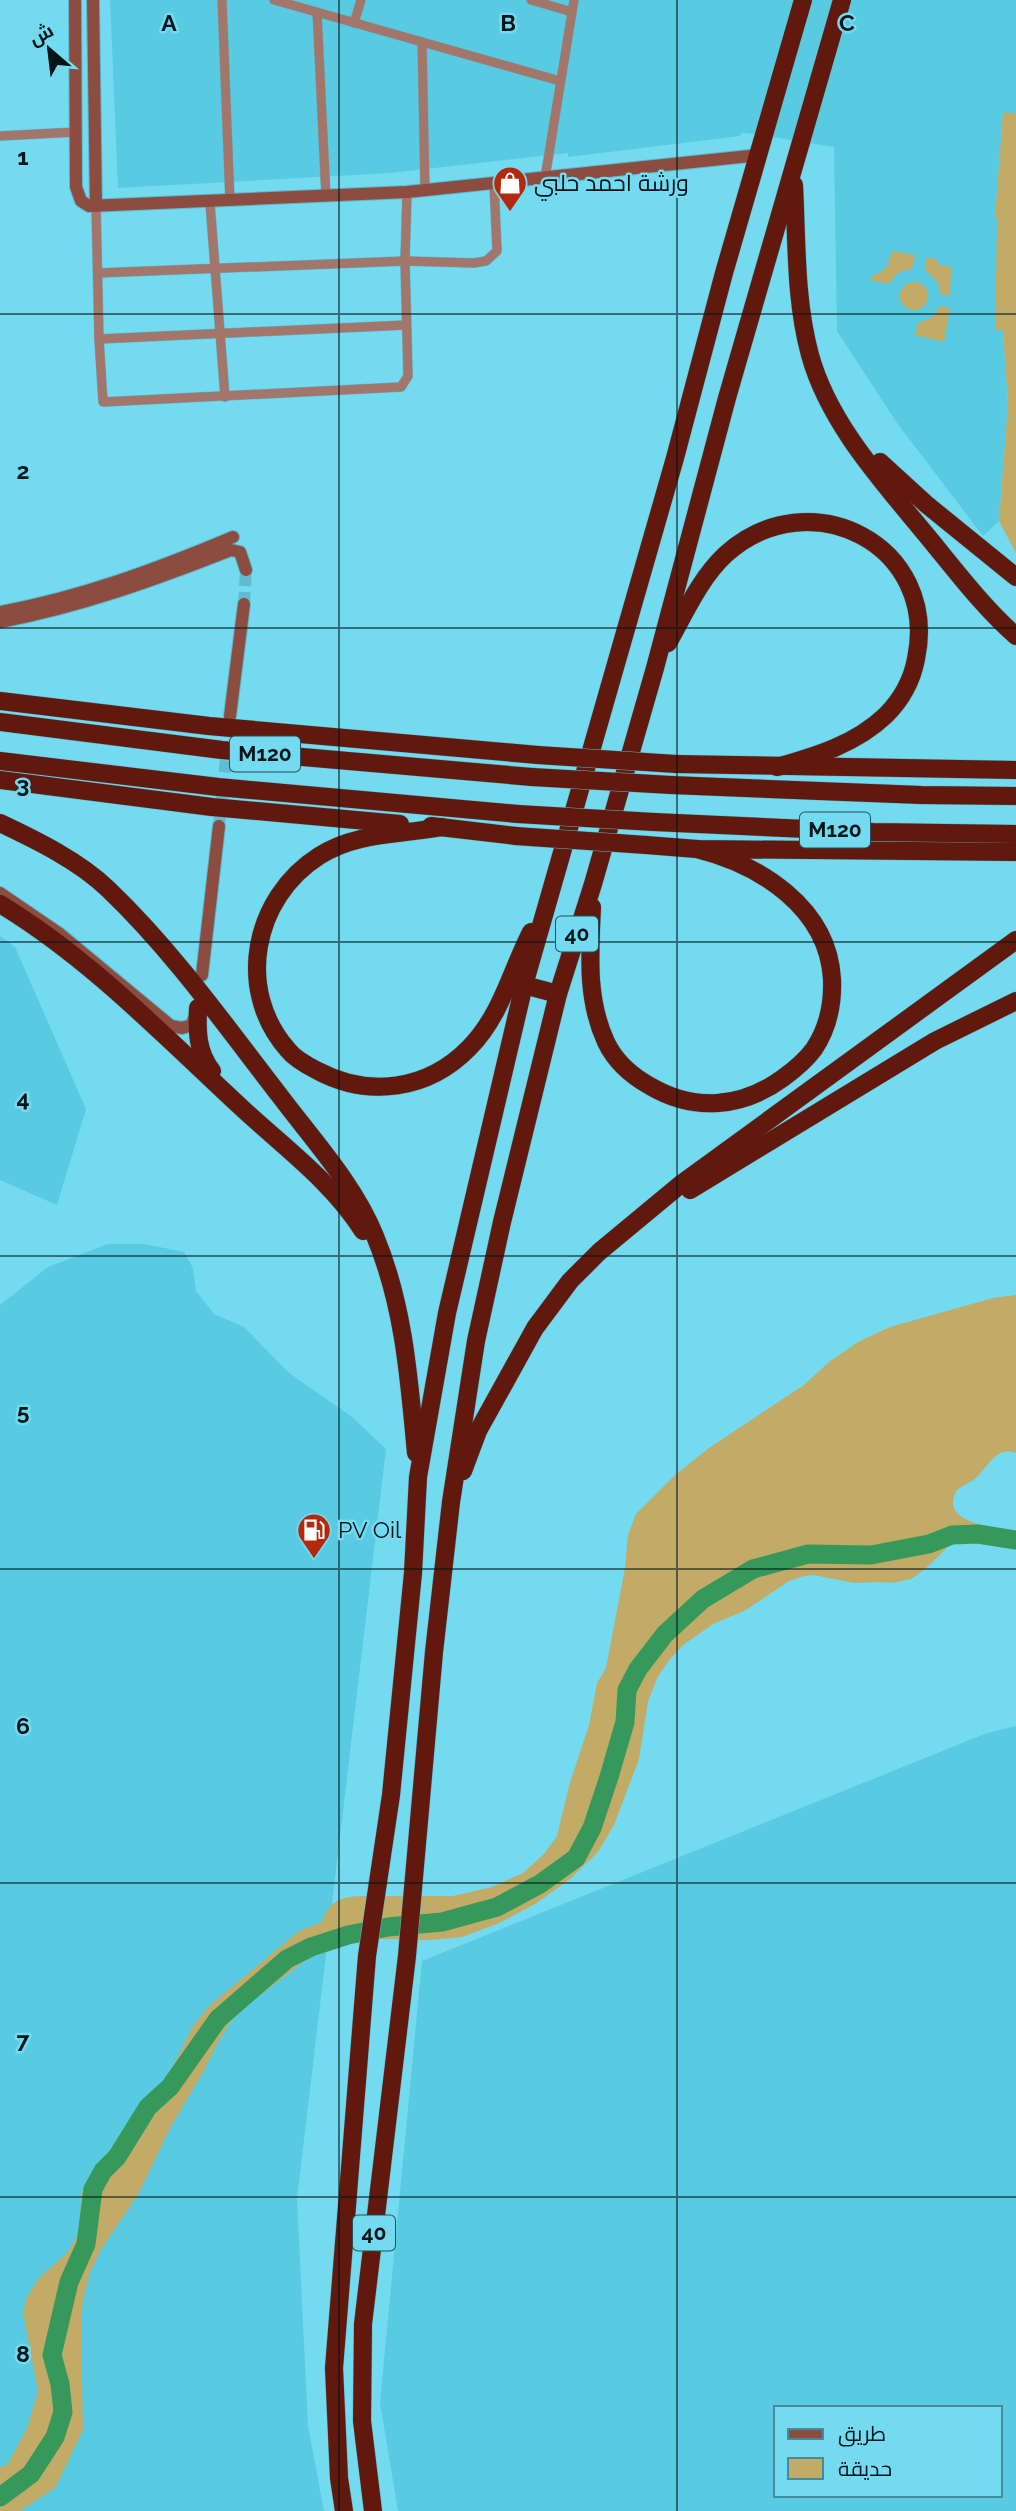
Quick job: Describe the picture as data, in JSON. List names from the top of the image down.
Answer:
{
  "streets": {
    "highway": ["M120", "40"]
  },
  "places": {
    "shop": ["ورشة احمد حلبي"],
    "fuel station": ["PV Oil"]
  },
  "legend": ["طريق", "حديقة"],
  "north": "top left",
  "grid": {
    "columns": ["A", "B", "C"],
    "rows": [
      "1",
      "2",
      "3",
      "4",
      "5",
      "6",
      "7",
      "8"
    ]
  }
}
